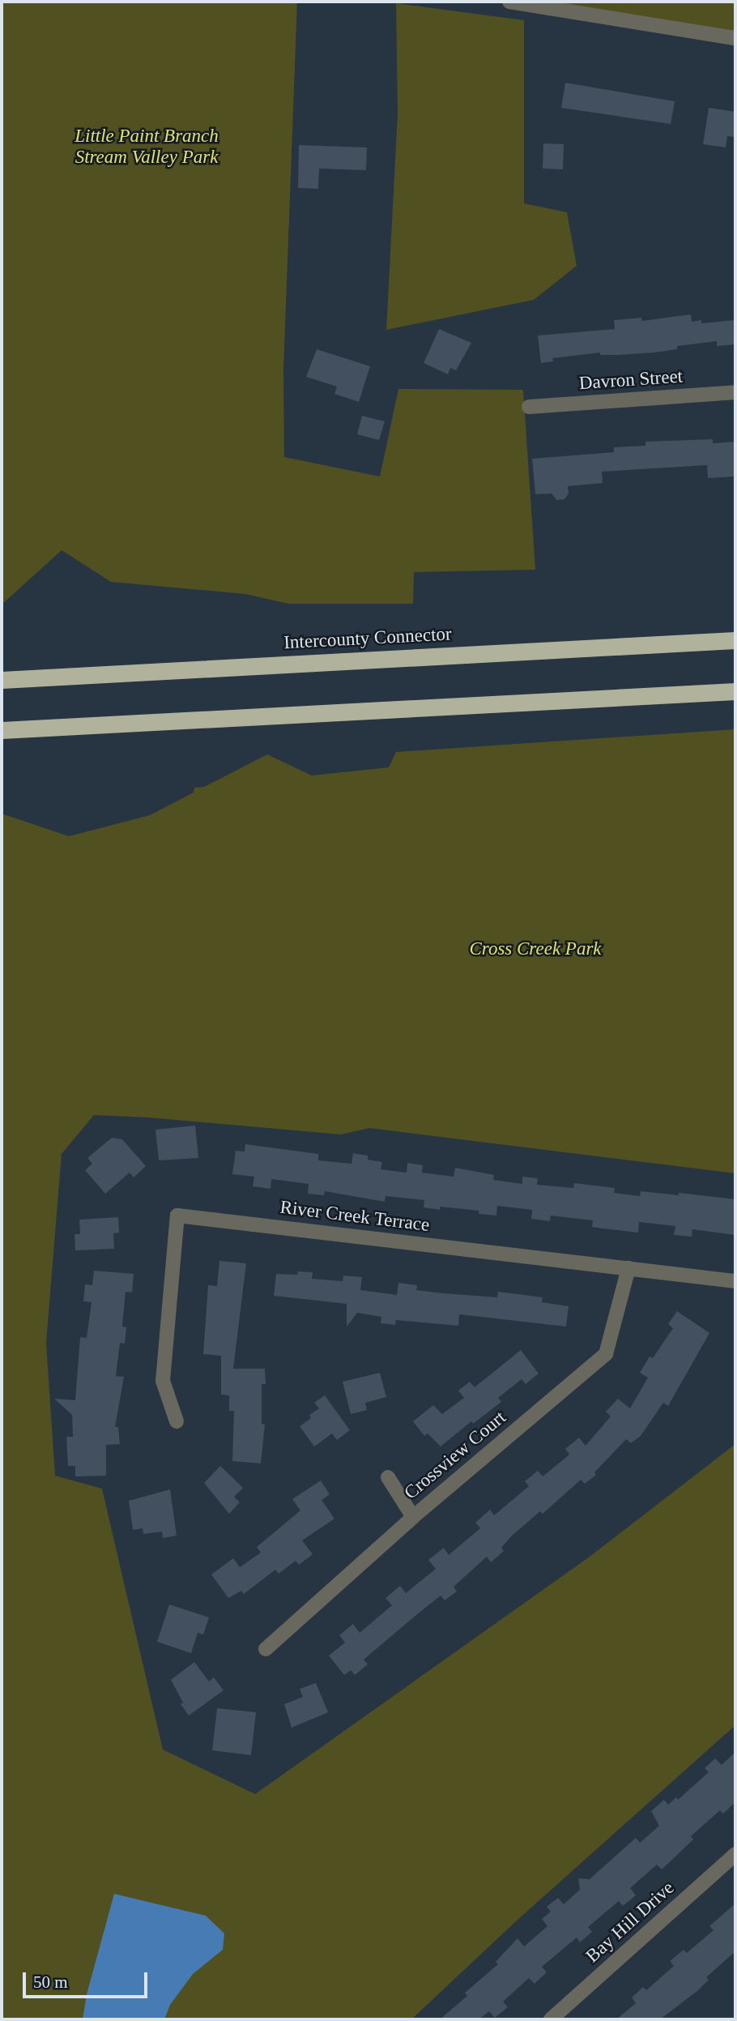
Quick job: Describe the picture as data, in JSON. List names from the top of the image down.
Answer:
{
  "streets": {
    "highway": ["Intercounty Connector"],
    "street": [
      "Davron Street",
      "River Creek Terrace",
      "Crossview Court",
      "Bay Hill Drive"
    ]
  },
  "crossings": [
    ["River Creek Terrace", "Crossview Court"]
  ],
  "parks": ["Little Paint Branch Stream Valley Park", "Cross Creek Park"],
  "scale_bar": "50 m"
}
